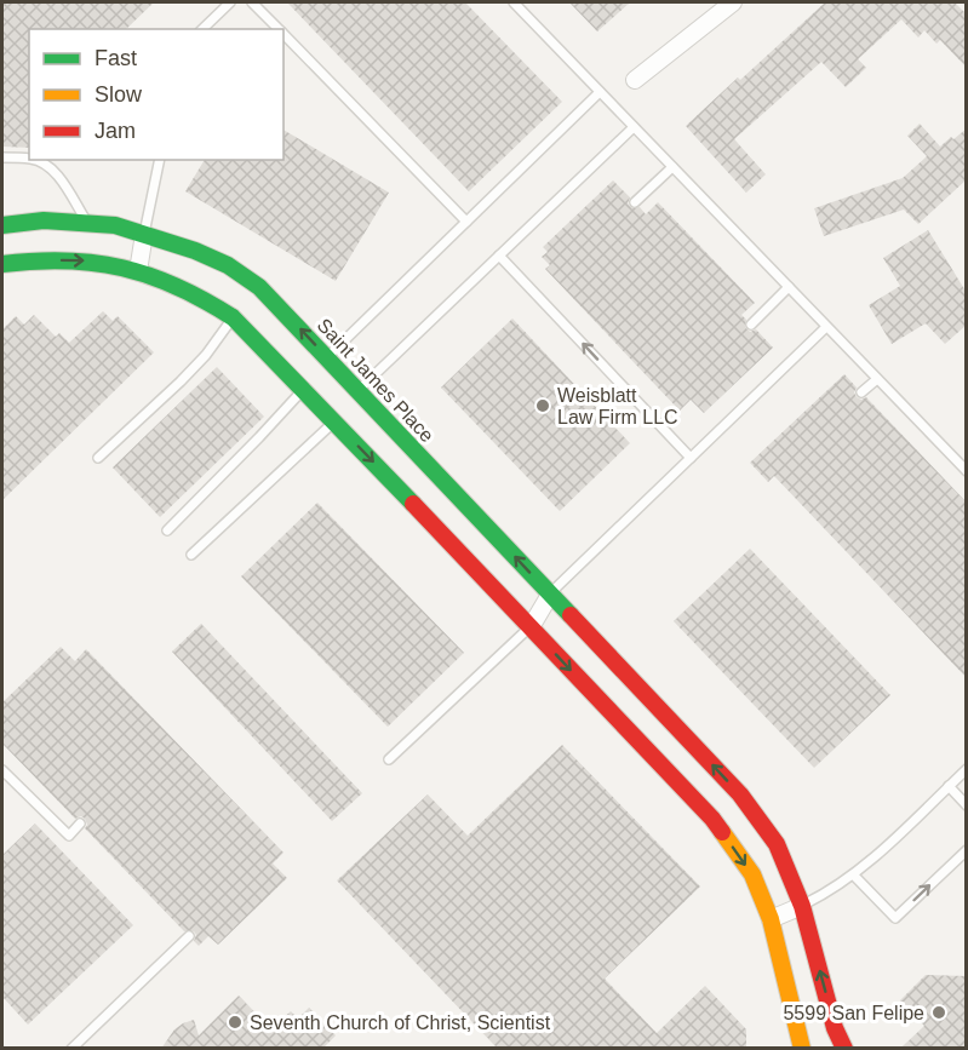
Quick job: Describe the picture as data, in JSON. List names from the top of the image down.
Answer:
{
  "streets": {
    "street": ["Saint James Place"]
  },
  "places": ["Weisblatt Law Firm LLC", "5599 San Felipe", "Seventh Church of Christ, Scientist"],
  "legend": ["Fast", "Slow", "Jam"]
}
